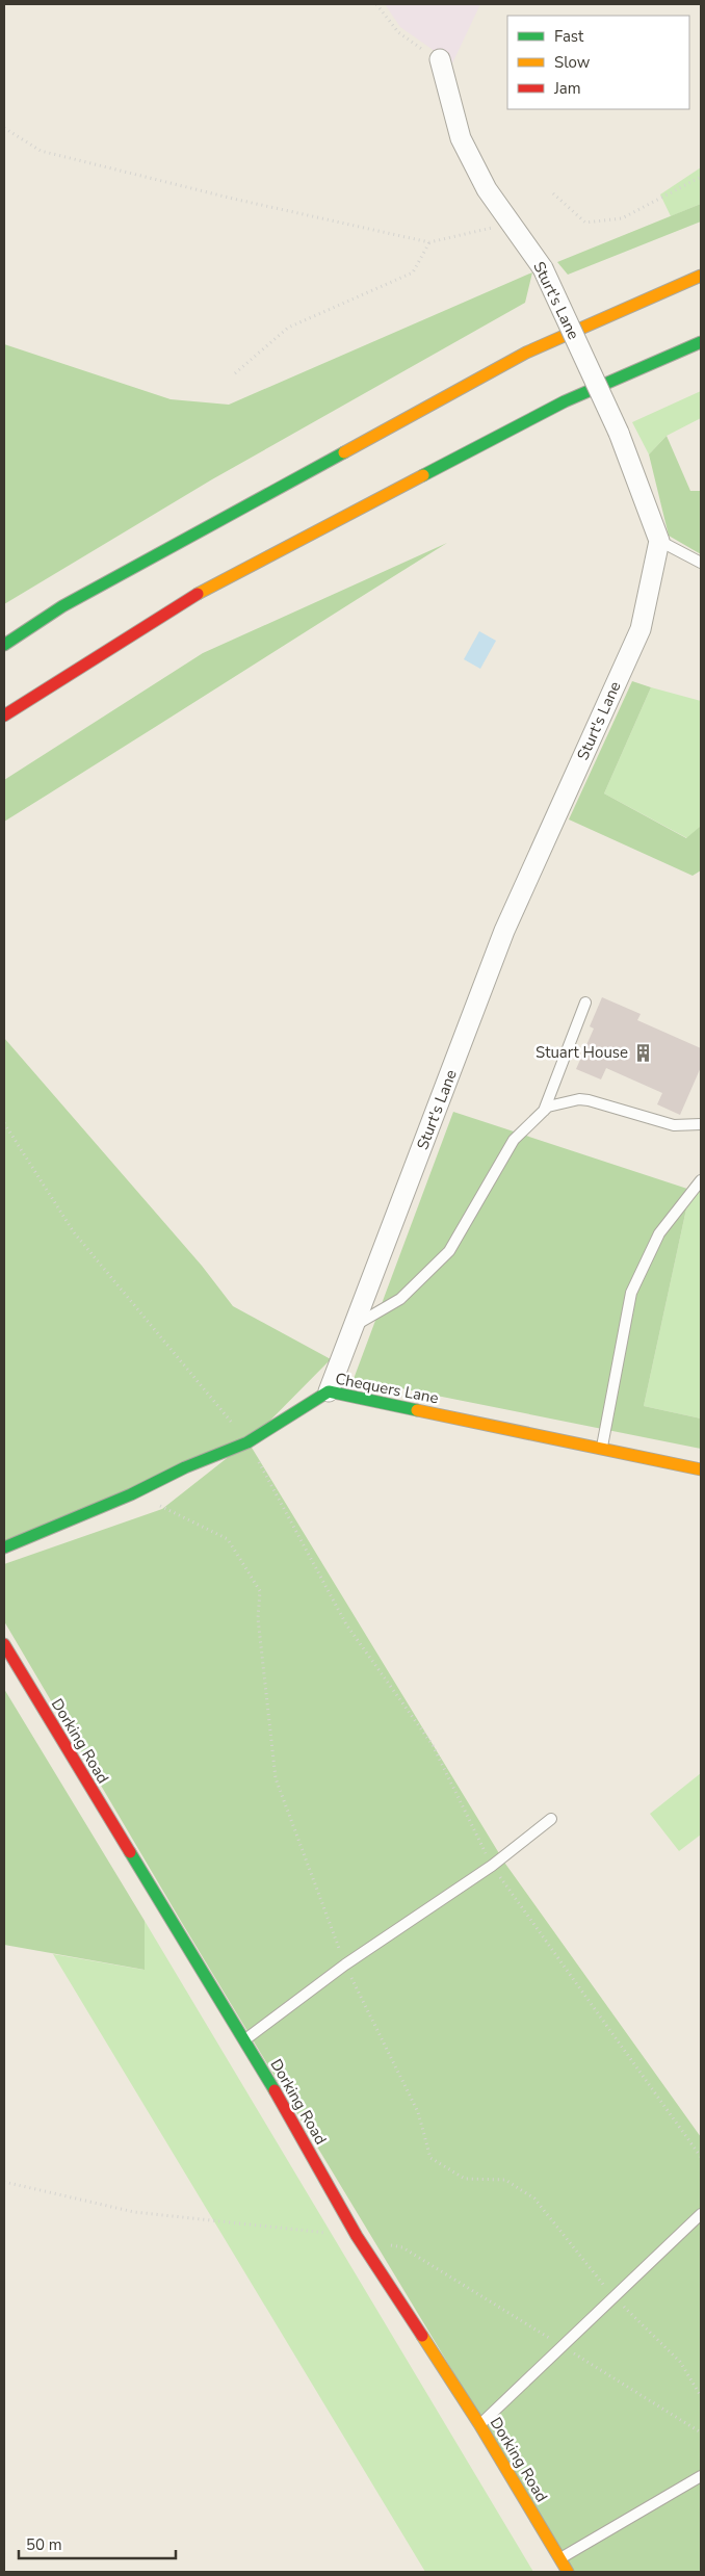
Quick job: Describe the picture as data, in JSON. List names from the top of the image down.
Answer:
{
  "streets": {
    "main road": ["Chequers Lane", "Dorking Road"],
    "street": ["Sturt's Lane"]
  },
  "crossings": [
    ["Sturt's Lane", "Chequers Lane"]
  ],
  "places": {
    "building": ["Stuart House"]
  },
  "legend": ["Fast", "Slow", "Jam"],
  "scale_bar": "50 m"
}
